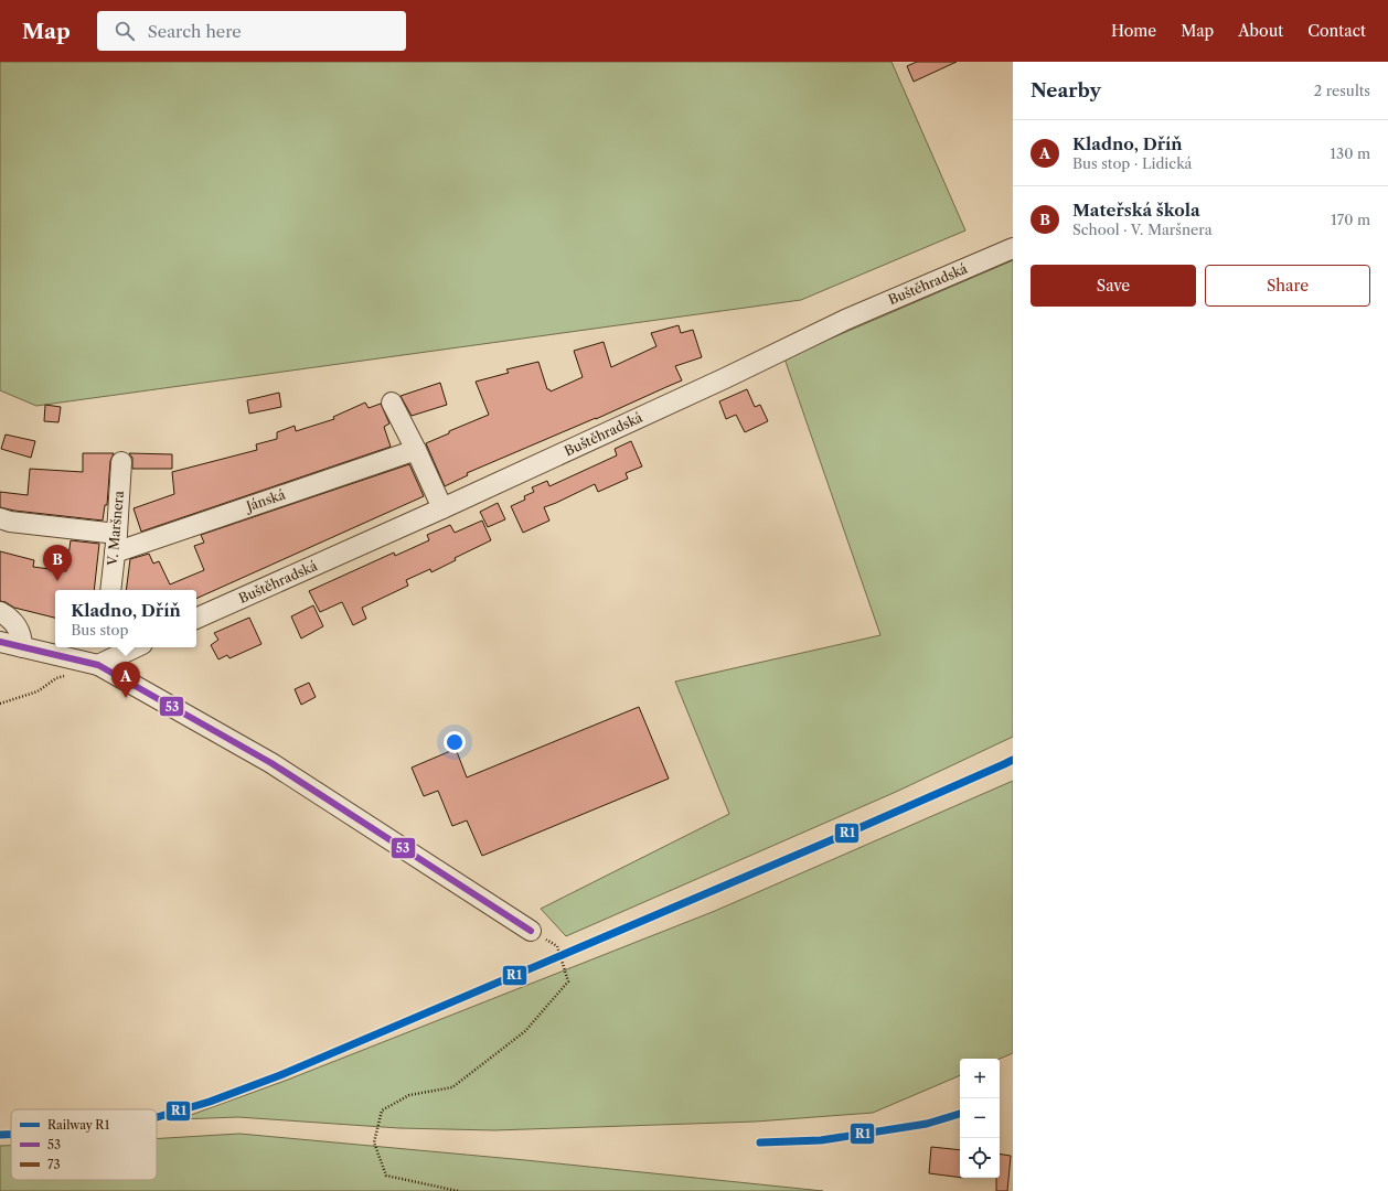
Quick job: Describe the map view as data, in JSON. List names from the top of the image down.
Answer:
{
  "streets": {
    "street": ["Buštěhradská", "Jánská", "V. Maršnera"]
  },
  "crossings": [
    ["Jánská", "V. Maršnera"]
  ],
  "lines": ["transit line 53", "rail line R1"],
  "legend": ["Railway R1", "53", "73"],
  "page": {
    "header": "Map",
    "search": "Search here",
    "nav": [
      "Home",
      "Map",
      "About",
      "Contact"
    ],
    "heading": ["Nearby", "2 results"],
    "list": [
      {
        "mark": "A",
        "name": "Kladno, Dříň",
        "note": "Bus stop · Lidická",
        "value": "130 m"
      },
      {
        "mark": "B",
        "name": "Mateřská škola",
        "note": "School · V. Maršnera",
        "value": "170 m"
      }
    ],
    "buttons": ["Save", "Share"],
    "pins": ["B", "A"],
    "popup": ["Kladno, Dříň", "Bus stop"],
    "map_buttons": ["+", "−"]
  }
}
